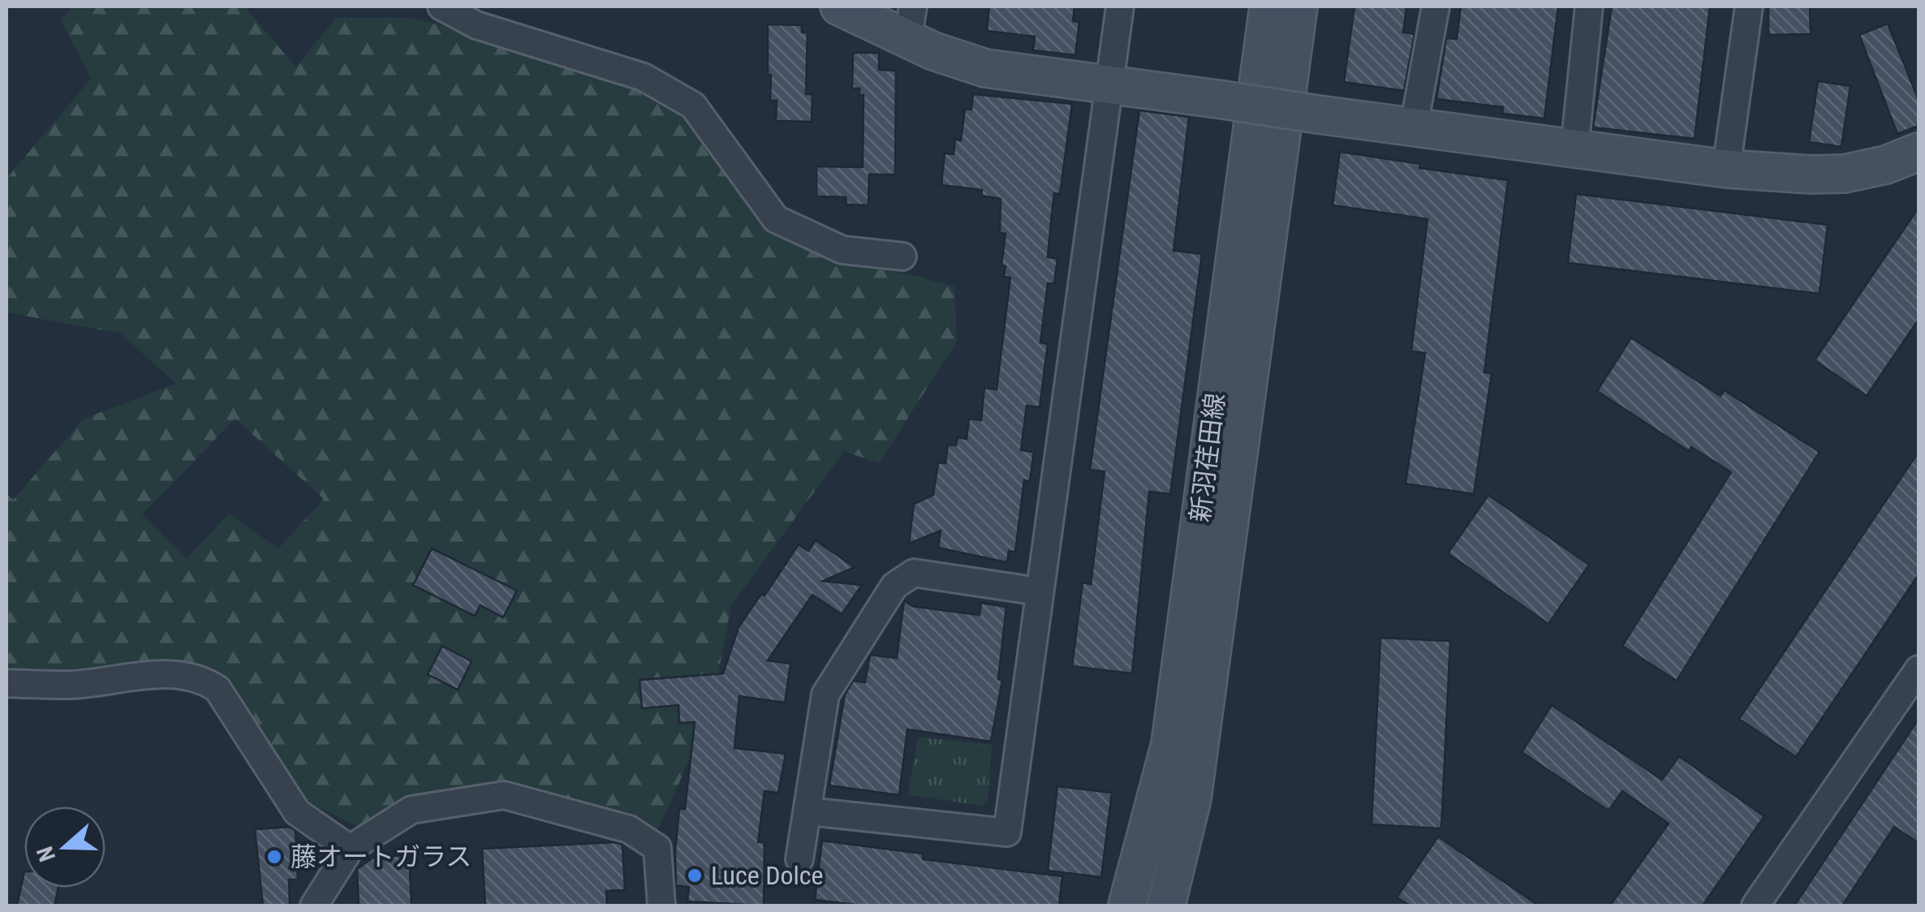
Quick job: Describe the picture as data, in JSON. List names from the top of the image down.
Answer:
{
  "streets": {
    "street": ["新羽荏田線"]
  },
  "places": ["藤オートガラス", "Luce Dolce"],
  "north": "left"
}
